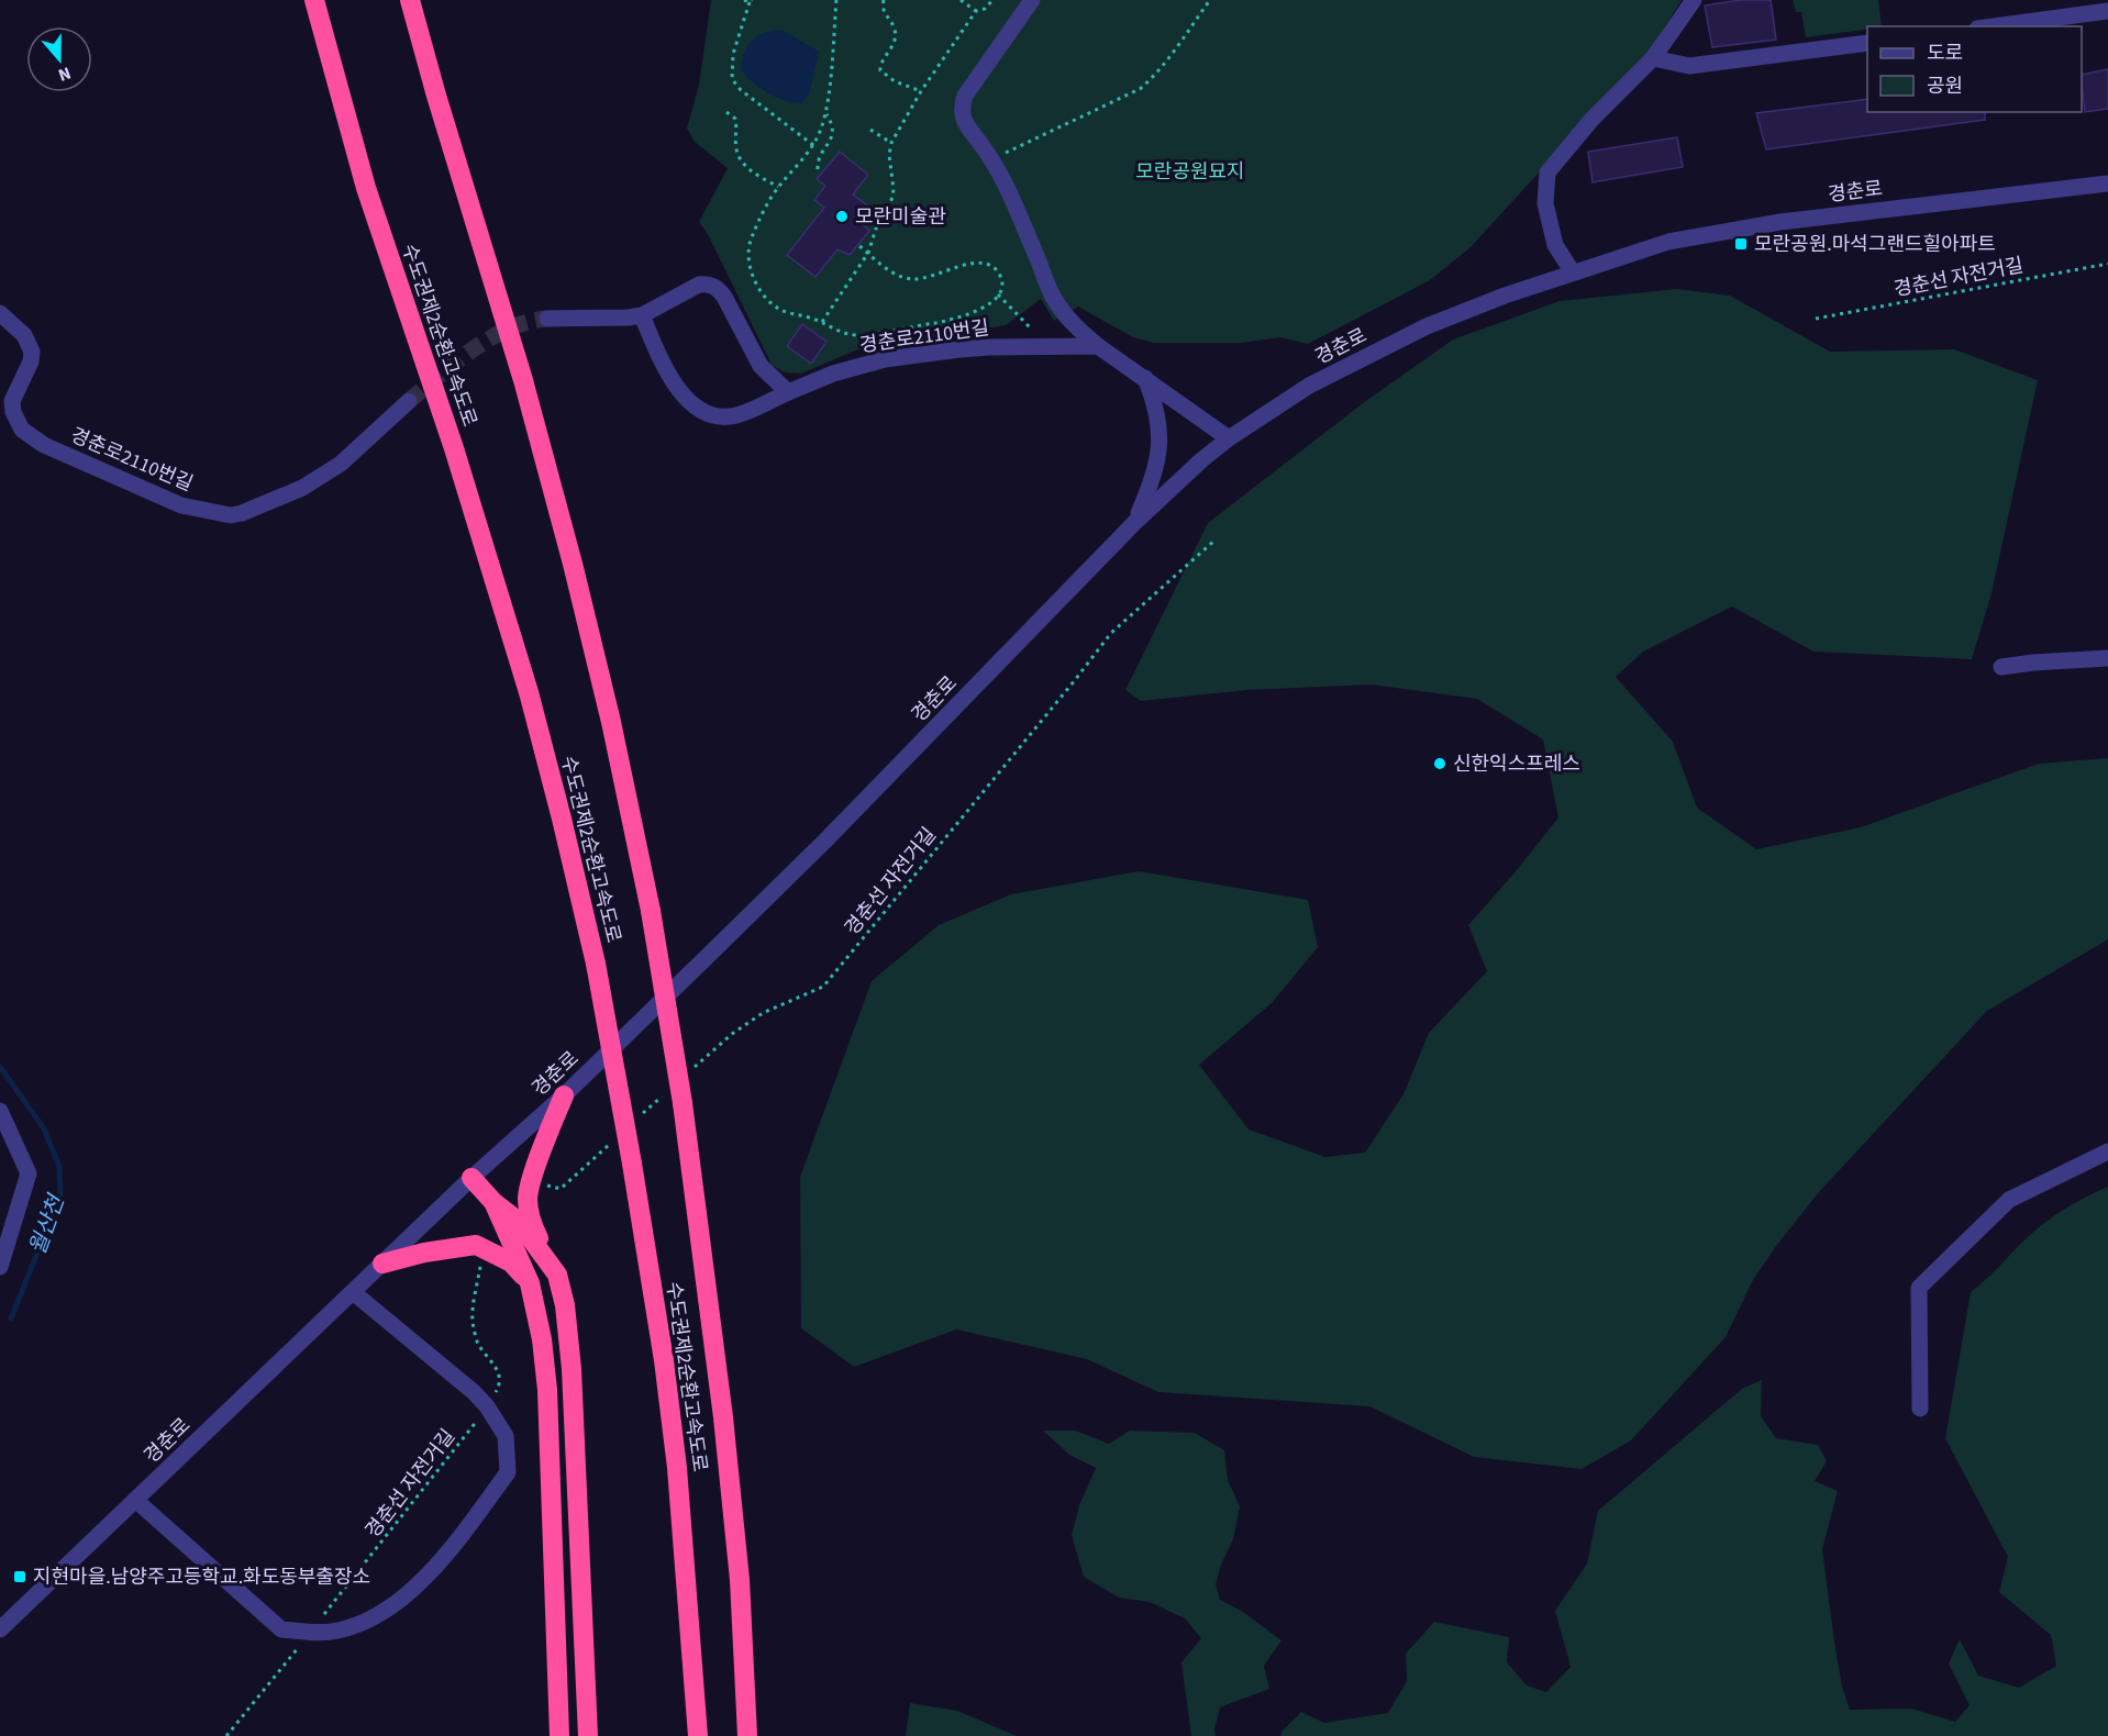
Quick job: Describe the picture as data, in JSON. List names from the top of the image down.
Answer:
{
  "streets": {
    "highway": ["수도권제2순환고속도로"],
    "street": ["경춘로", "경춘로2110번길"],
    "path": ["경춘선 자전거길"]
  },
  "water": ["월산천"],
  "parks": ["모란공원묘지"],
  "places": {
    "other": ["모란미술관", "신한익스프레스"],
    "transit": ["모란공원.마석그랜드힐아파트", "지현마을.남양주고등학교.화도동부출장소"]
  },
  "legend": ["도로", "공원"],
  "north": "bottom"
}
